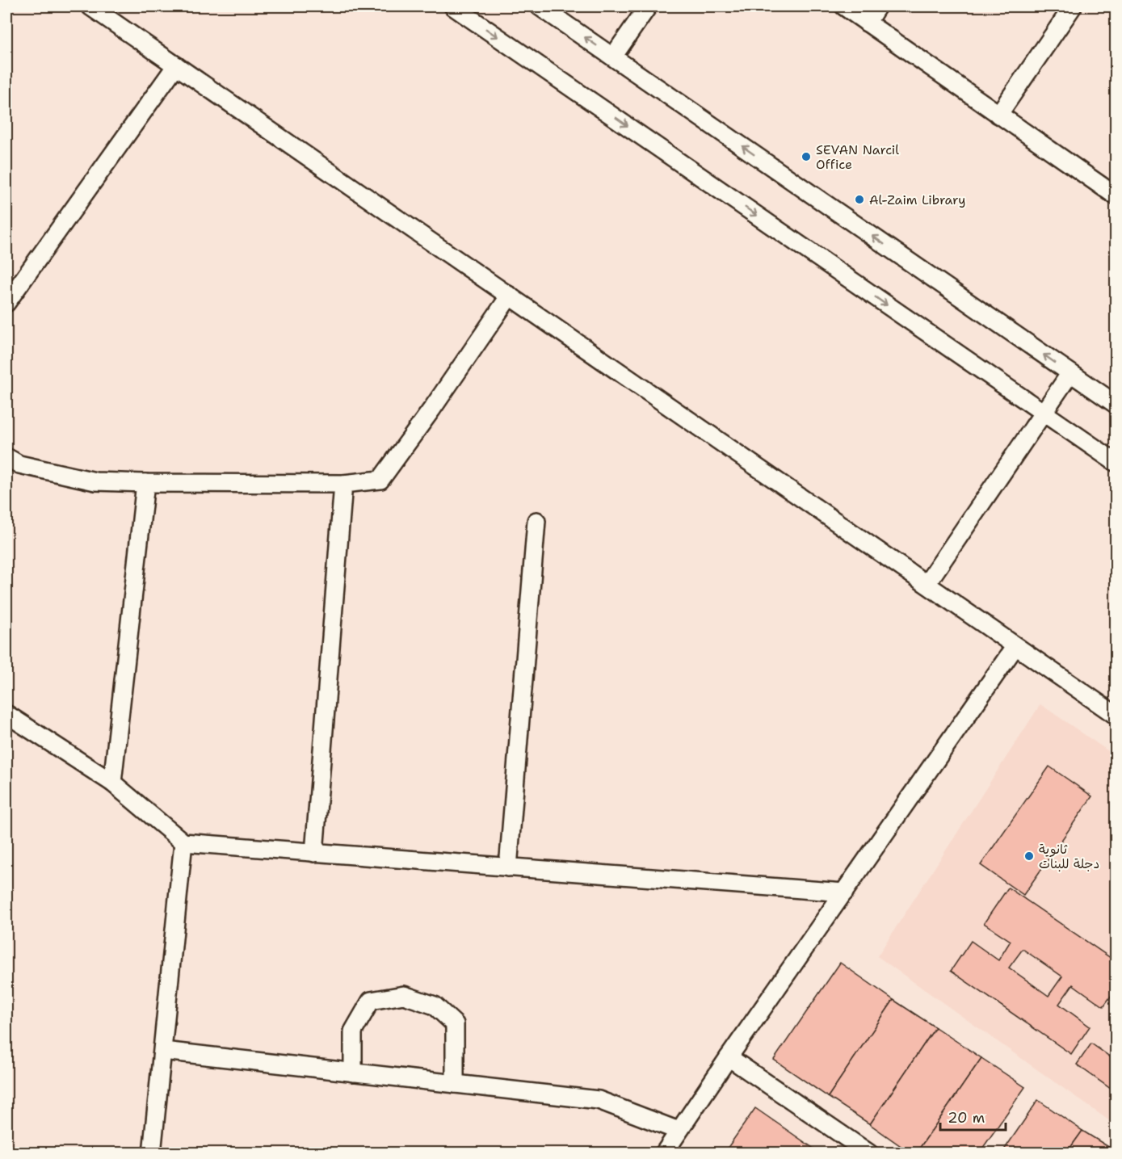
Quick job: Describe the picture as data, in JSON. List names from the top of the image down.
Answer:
{
  "places": ["SEVAN Narcil Office", "Al-Zaim Library", "ثانوية دجلة للبنات"],
  "scale_bar": "20 m"
}
